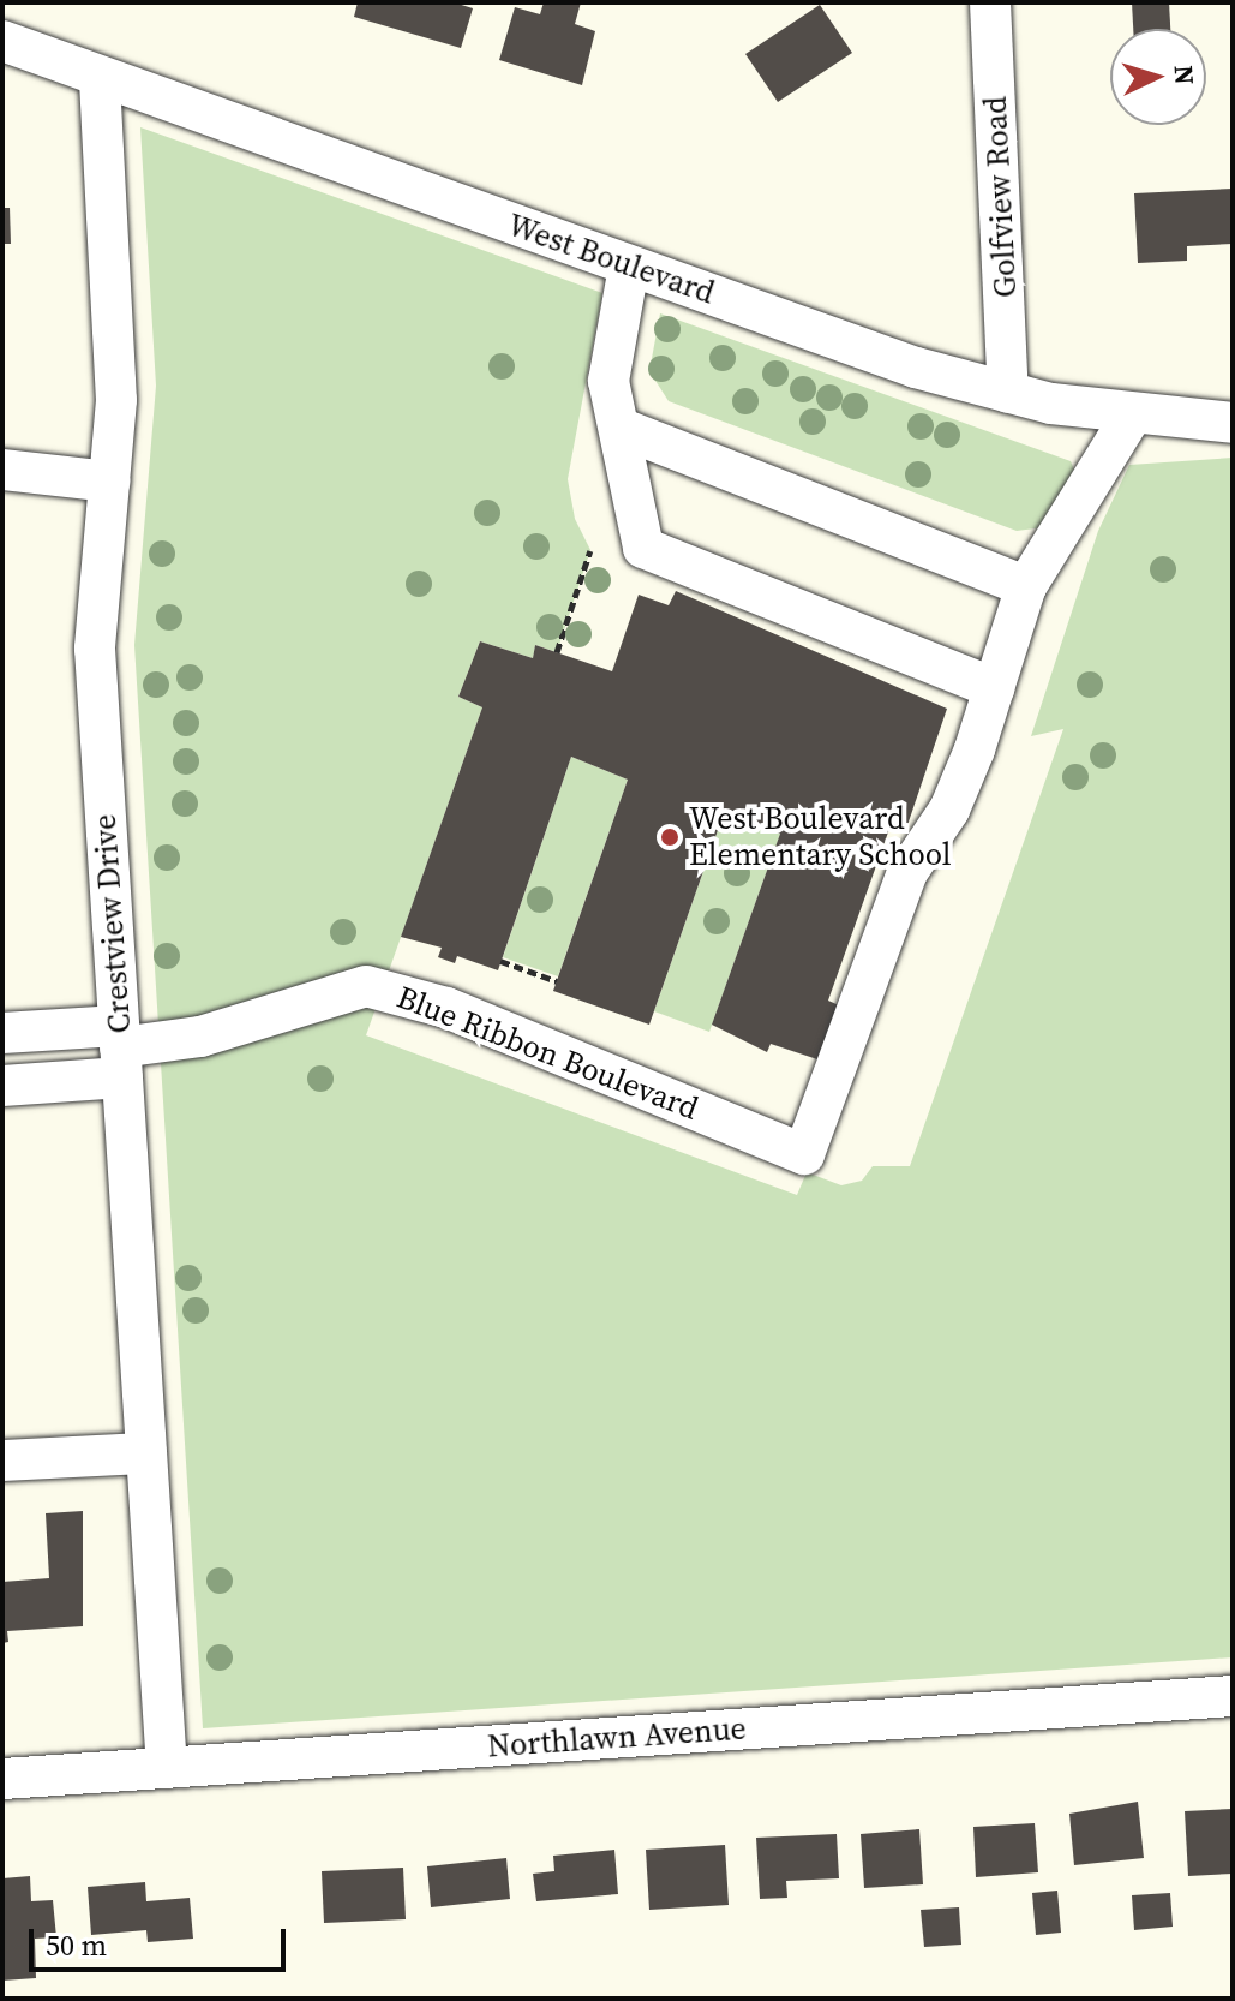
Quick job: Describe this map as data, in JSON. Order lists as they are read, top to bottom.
{
  "streets": {
    "street": [
      "Golfview Road",
      "West Boulevard",
      "Crestview Drive",
      "Blue Ribbon Boulevard",
      "Northlawn Avenue"
    ]
  },
  "crossings": [
    ["Golfview Road", "West Boulevard"],
    ["West Boulevard", "Crestview Drive"],
    ["Crestview Drive", "Blue Ribbon Boulevard"],
    ["Crestview Drive", "Northlawn Avenue"]
  ],
  "places": ["West Boulevard Elementary School"],
  "scale_bar": "50 m",
  "north": "right"
}
